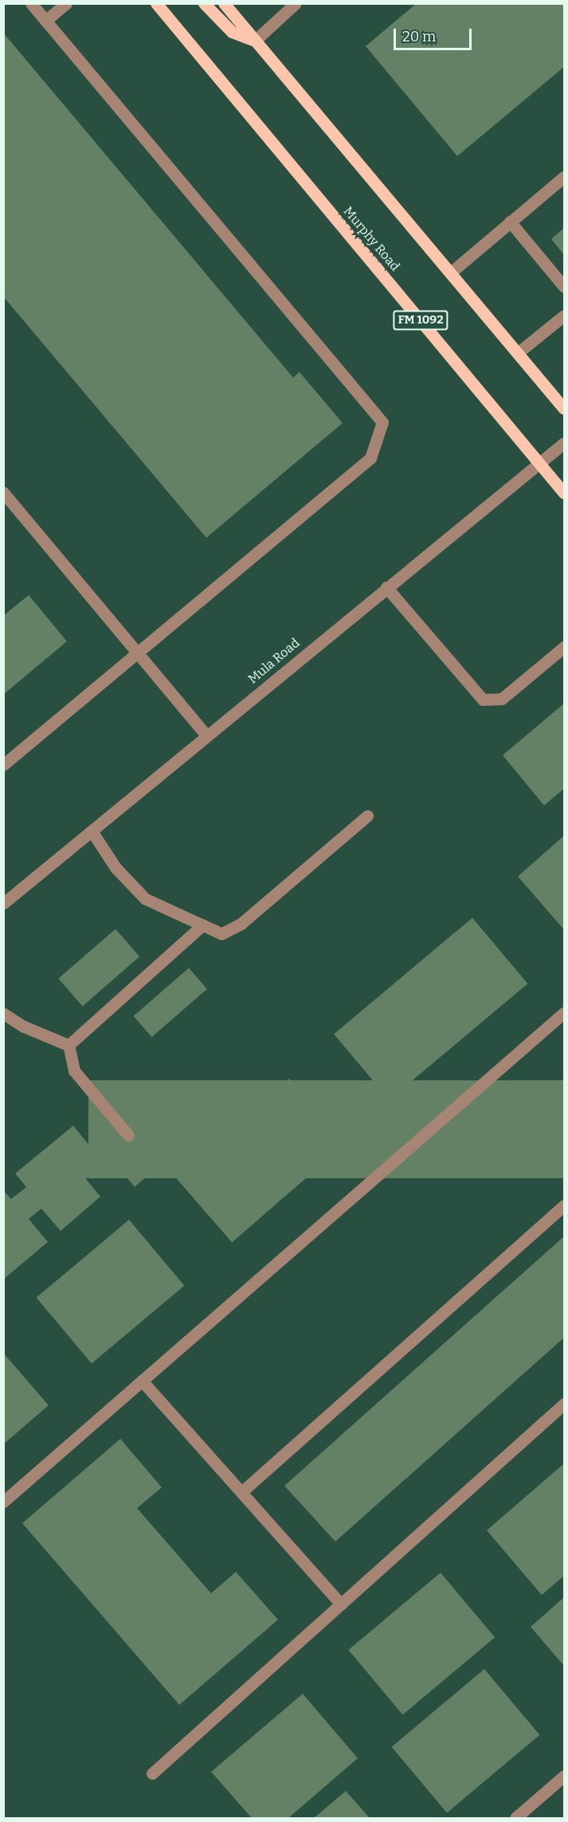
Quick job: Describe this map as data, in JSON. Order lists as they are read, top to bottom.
{
  "streets": {
    "main road": ["Murphy Road", "FM 1092"],
    "street": ["Mula Road"]
  },
  "crossings": [
    ["Murphy Road", "Mula Road"]
  ],
  "scale_bar": "20 m"
}
